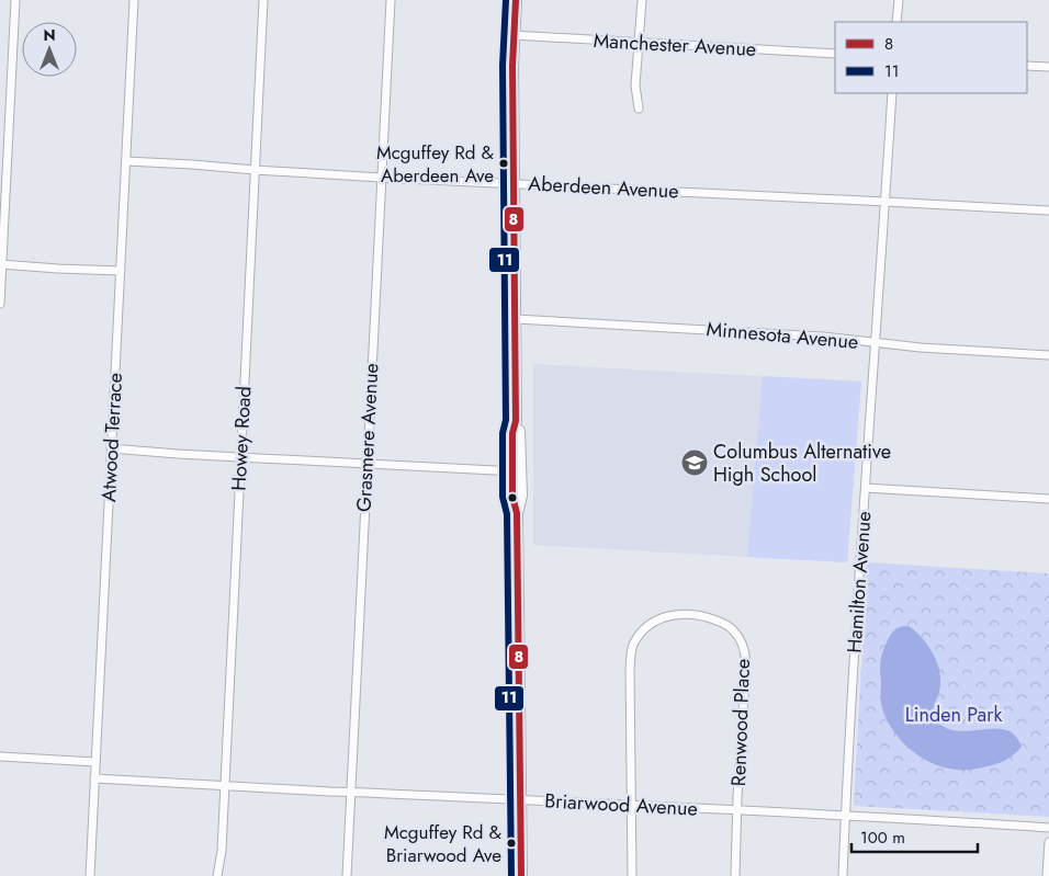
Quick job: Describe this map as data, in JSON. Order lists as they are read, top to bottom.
{
  "streets": {
    "street": [
      "Manchester Avenue",
      "Aberdeen Avenue",
      "Minnesota Avenue",
      "Atwood Terrace",
      "Grasmere Avenue",
      "Howey Road",
      "Hamilton Avenue",
      "Renwood Place",
      "Briarwood Avenue"
    ]
  },
  "crossings": [
    ["Aberdeen Avenue", "Atwood Terrace"],
    ["Aberdeen Avenue", "Grasmere Avenue"],
    ["Aberdeen Avenue", "Howey Road"],
    ["Aberdeen Avenue", "Hamilton Avenue"],
    ["Minnesota Avenue", "Hamilton Avenue"],
    ["Atwood Terrace", "Briarwood Avenue"],
    ["Grasmere Avenue", "Briarwood Avenue"],
    ["Howey Road", "Briarwood Avenue"],
    ["Hamilton Avenue", "Briarwood Avenue"],
    ["Renwood Place", "Briarwood Avenue"]
  ],
  "parks": ["Linden Park"],
  "places": {
    "other": ["Mcguffey Rd & Aberdeen Ave", "Mcguffey Rd & Briarwood Ave"],
    "school or university": ["Columbus Alternative High School"]
  },
  "lines": ["transit line 8", "transit line 11"],
  "legend": ["8", "11"],
  "scale_bar": "100 m",
  "north": "top"
}
